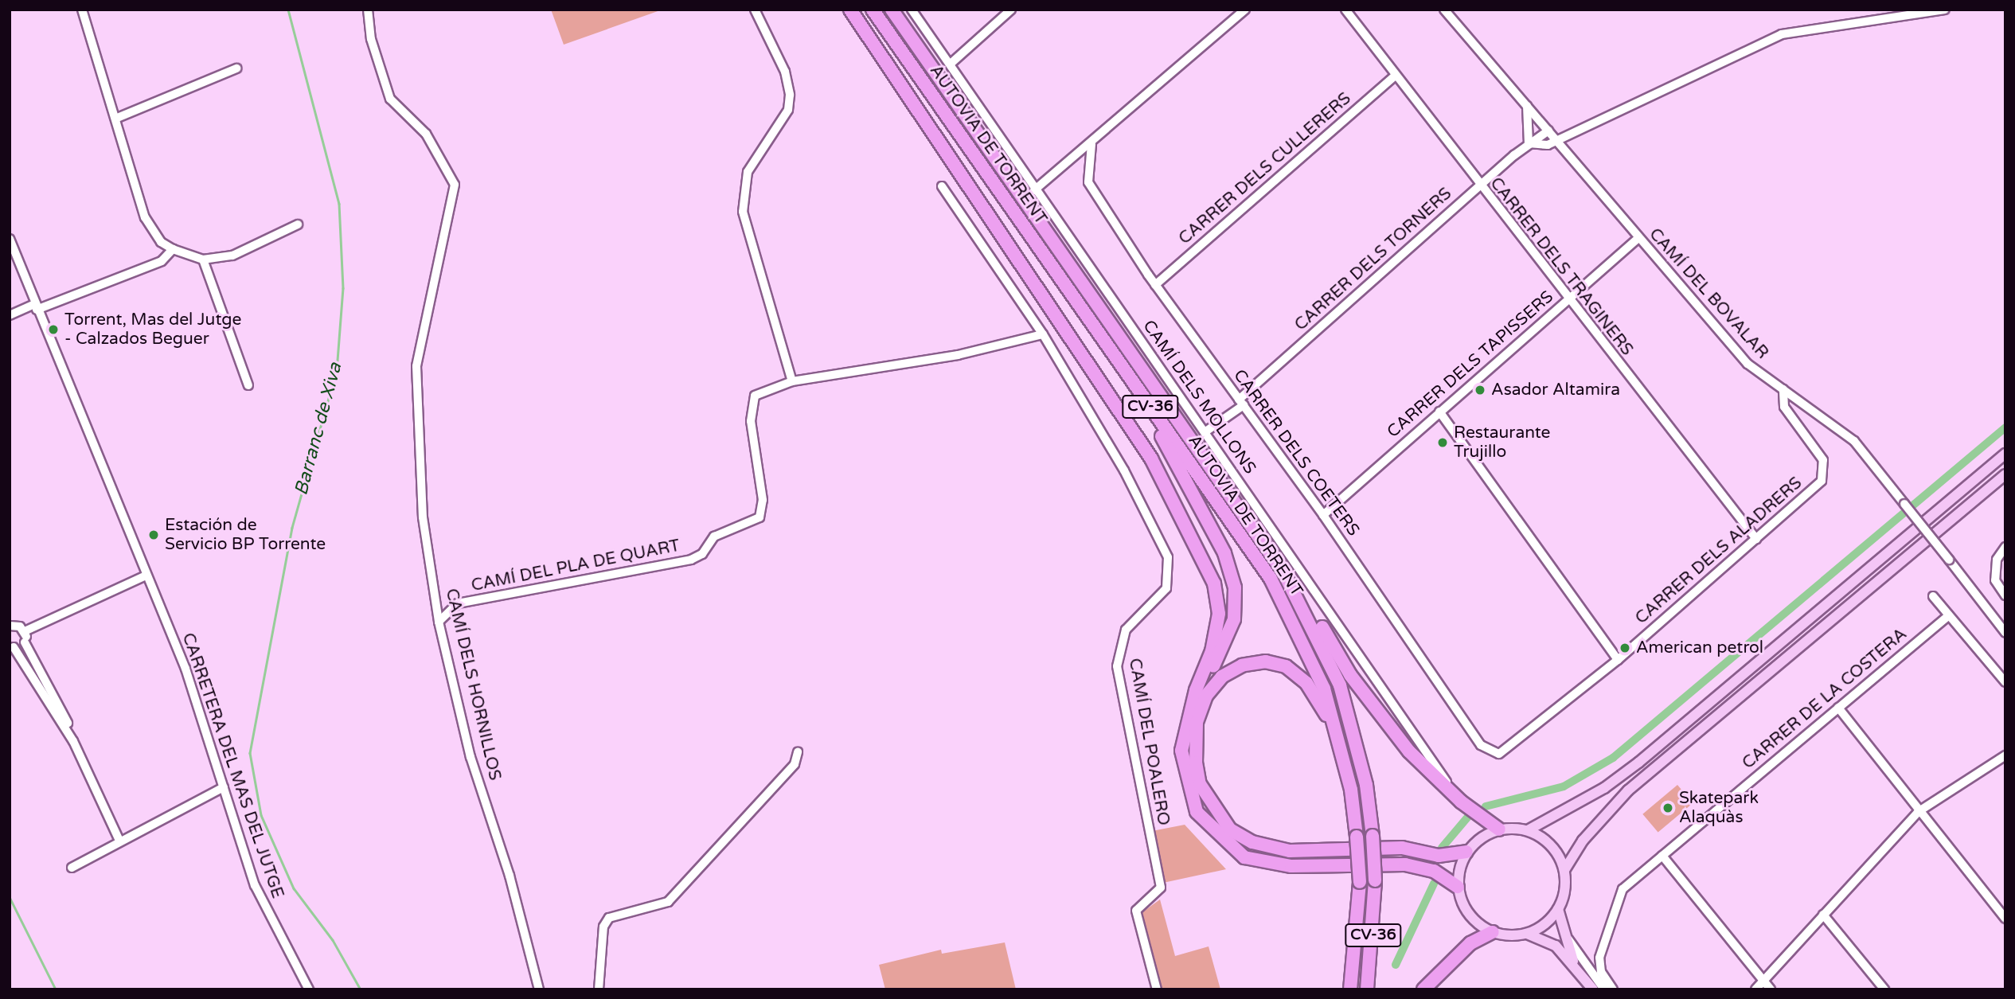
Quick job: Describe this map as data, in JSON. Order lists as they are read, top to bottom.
{
  "streets": {
    "highway": ["AUTOVIA DE TORRENT", "CV-36"],
    "street": [
      "CARRER DELS CULLERERS",
      "CARRER DELS TORNERS",
      "CARRER DELS TRAGINERS",
      "CAMÍ DEL BOVALAR",
      "CARRER DELS TAPISSERS",
      "CAMÍ DELS MOLLONS",
      "CARRER DELS COETERS",
      "CARRER DELS ALADRERS",
      "CAMÍ DEL PLA DE QUART",
      "CAMÍ DELS HORNILLOS",
      "CARRER DE LA COSTERA",
      "CAMÍ DEL POALERO",
      "CARRETERA DEL MAS DEL JUTGE"
    ]
  },
  "crossings": [
    ["CARRER DELS CULLERERS", "CARRER DELS TRAGINERS"],
    ["CARRER DELS CULLERERS", "CARRER DELS COETERS"],
    ["CARRER DELS TORNERS", "CARRER DELS TRAGINERS"],
    ["CARRER DELS TORNERS", "CAMÍ DEL BOVALAR"],
    ["CARRER DELS TORNERS", "CAMÍ DELS MOLLONS"],
    ["CARRER DELS TORNERS", "CARRER DELS COETERS"],
    ["CARRER DELS TRAGINERS", "CARRER DELS TAPISSERS"],
    ["CARRER DELS TRAGINERS", "CARRER DELS ALADRERS"],
    ["CAMÍ DEL BOVALAR", "CARRER DELS TAPISSERS"],
    ["CAMÍ DEL BOVALAR", "CARRER DELS ALADRERS"],
    ["CARRER DELS TAPISSERS", "CARRER DELS COETERS"],
    ["CARRER DELS COETERS", "CARRER DELS ALADRERS"],
    ["CAMÍ DEL PLA DE QUART", "CAMÍ DELS HORNILLOS"],
    ["CAMÍ DEL PLA DE QUART", "CAMÍ DEL POALERO"]
  ],
  "water": ["Barranc de Xiva"],
  "places": [
    "Torrent, Mas del Jutge - Calzados Beguer",
    "Asador Altamira",
    "Restaurante Trujillo",
    "Estación de Servicio BP Torrente",
    "American petrol",
    "Skatepark Alaquàs"
  ]
}
